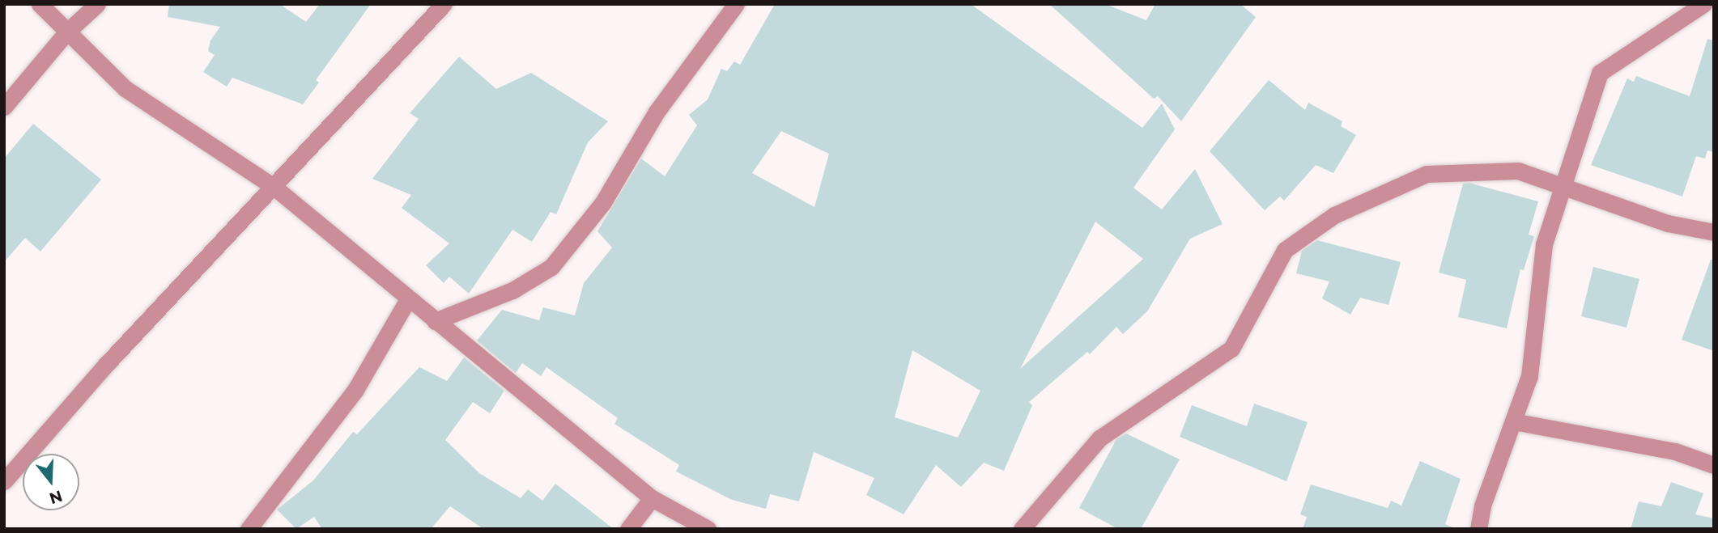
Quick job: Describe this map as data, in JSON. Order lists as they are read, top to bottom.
{
  "north": "bottom"
}
